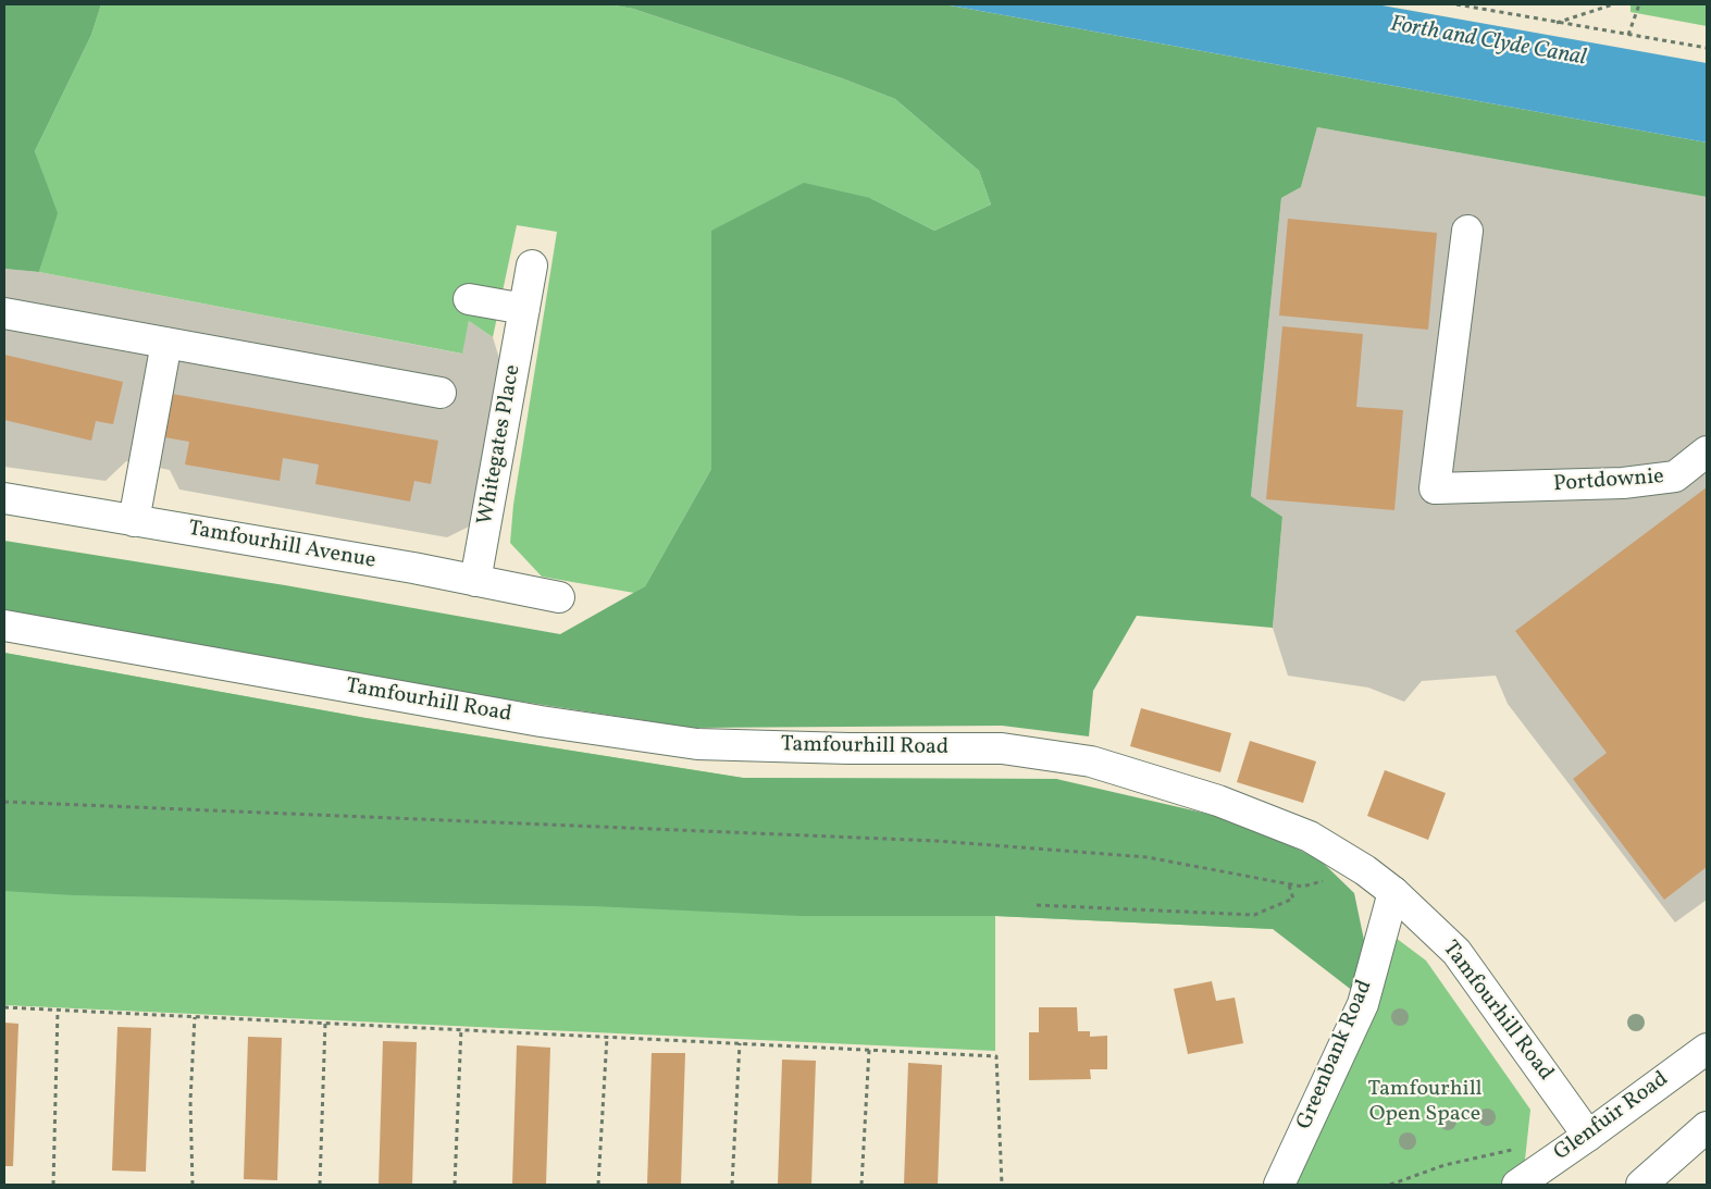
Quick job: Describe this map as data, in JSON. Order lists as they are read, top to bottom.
{
  "streets": {
    "main road": [
      "Whitegates Place",
      "Portdownie",
      "Tamfourhill Avenue",
      "Tamfourhill Road",
      "Greenbank Road",
      "Glenfuir Road"
    ]
  },
  "crossings": [
    ["Whitegates Place", "Tamfourhill Avenue"],
    ["Tamfourhill Road", "Greenbank Road"],
    ["Tamfourhill Road", "Glenfuir Road"]
  ],
  "water": ["Forth and Clyde Canal"],
  "parks": ["Tamfourhill Open Space"]
}
